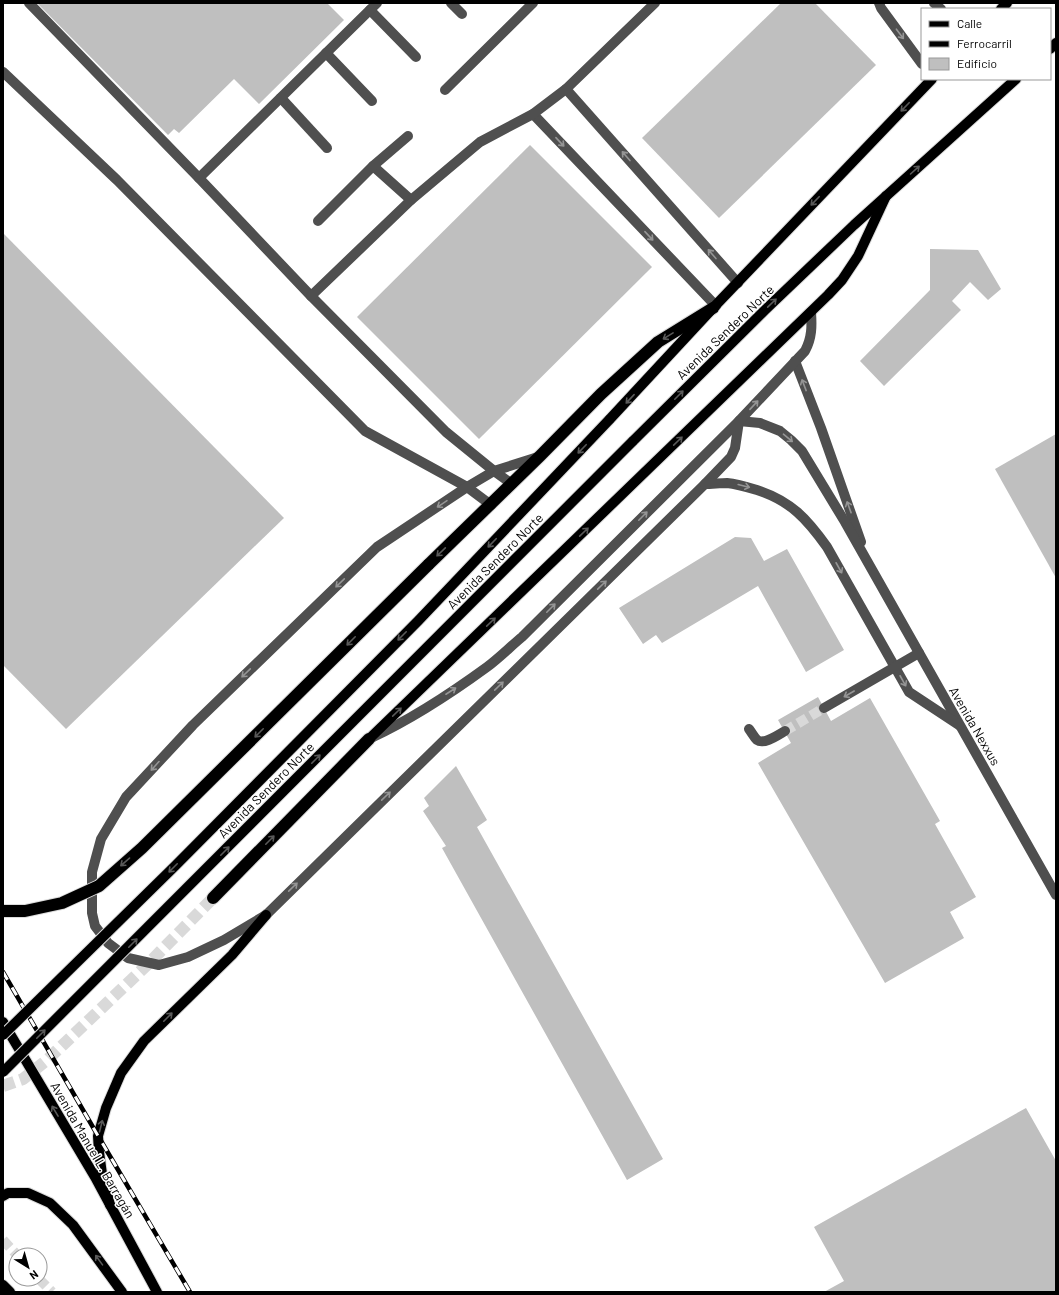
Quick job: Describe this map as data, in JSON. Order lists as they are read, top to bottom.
{
  "streets": {
    "main road": ["Avenida Sendero Norte", "Avenida Manuel L. Barragán"],
    "street": ["Avenida Nexxus"]
  },
  "one_way": ["Avenida Manuel L. Barragán"],
  "legend": ["Calle", "Ferrocarril", "Edificio"],
  "north": "bottom right"
}
